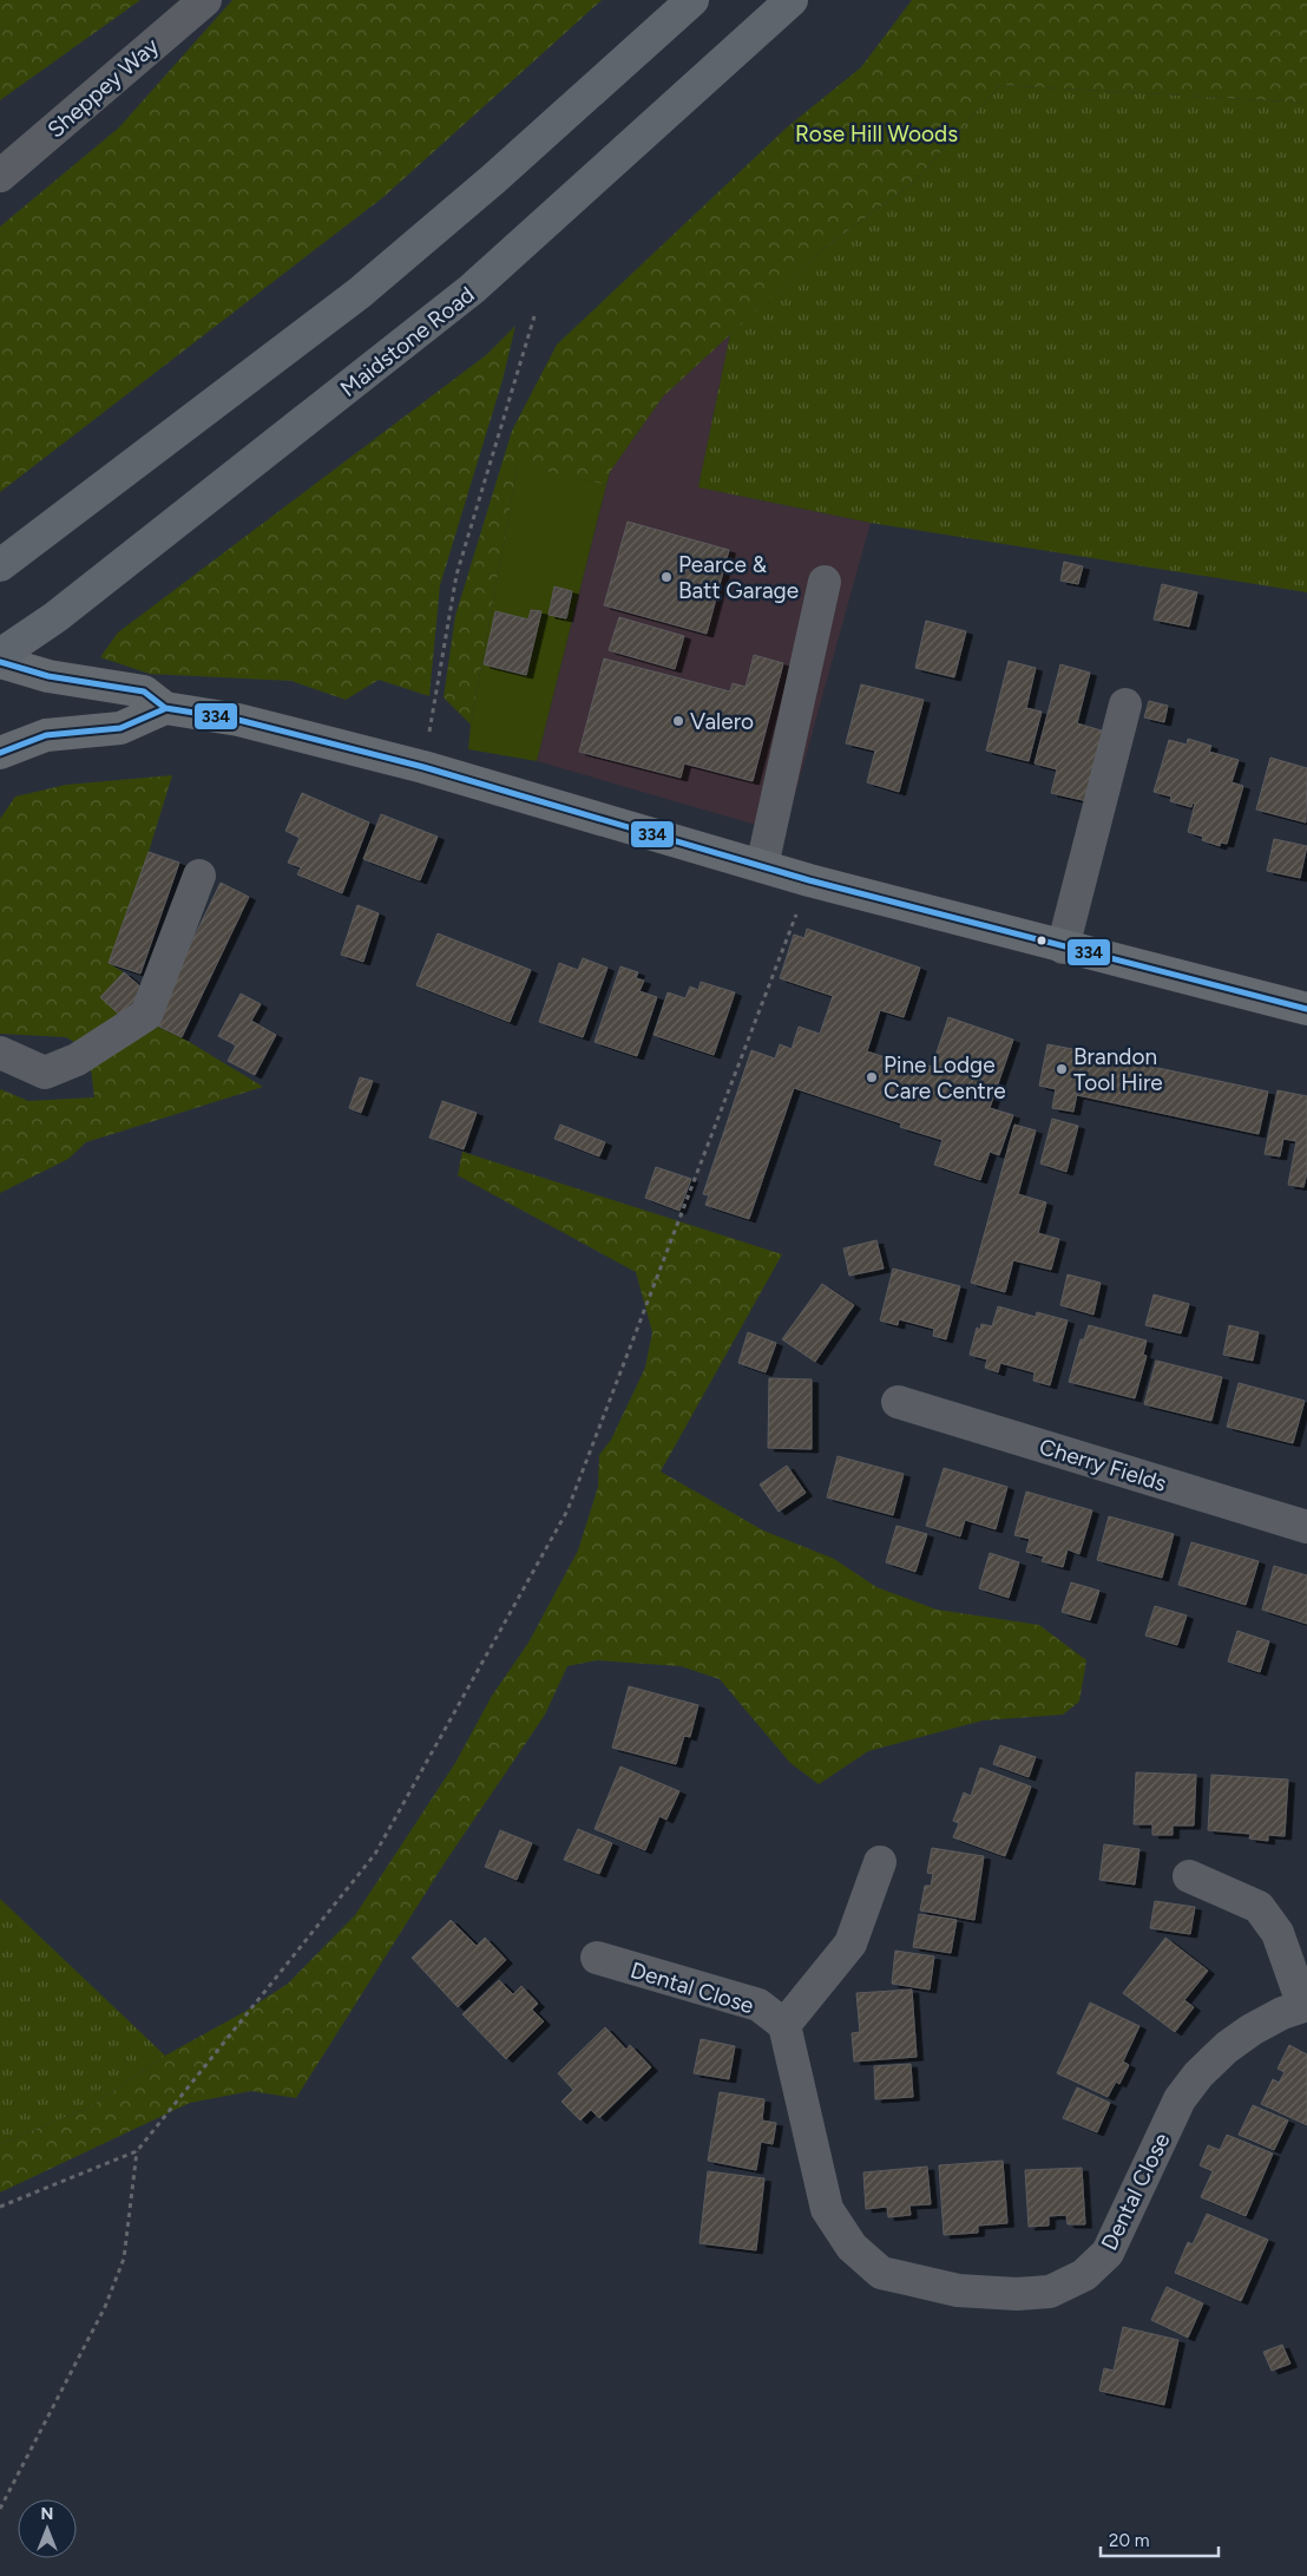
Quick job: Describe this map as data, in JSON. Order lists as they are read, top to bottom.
{
  "streets": {
    "highway": ["Maidstone Road"],
    "street": ["Sheppey Way", "Cherry Fields", "Dental Close"]
  },
  "parks": ["Rose Hill Woods"],
  "places": [
    "Pearce & Batt Garage",
    "Valero",
    "Brandon Tool Hire",
    "Pine Lodge Care Centre"
  ],
  "lines": ["transit line 334"],
  "scale_bar": "20 m",
  "north": "top"
}
